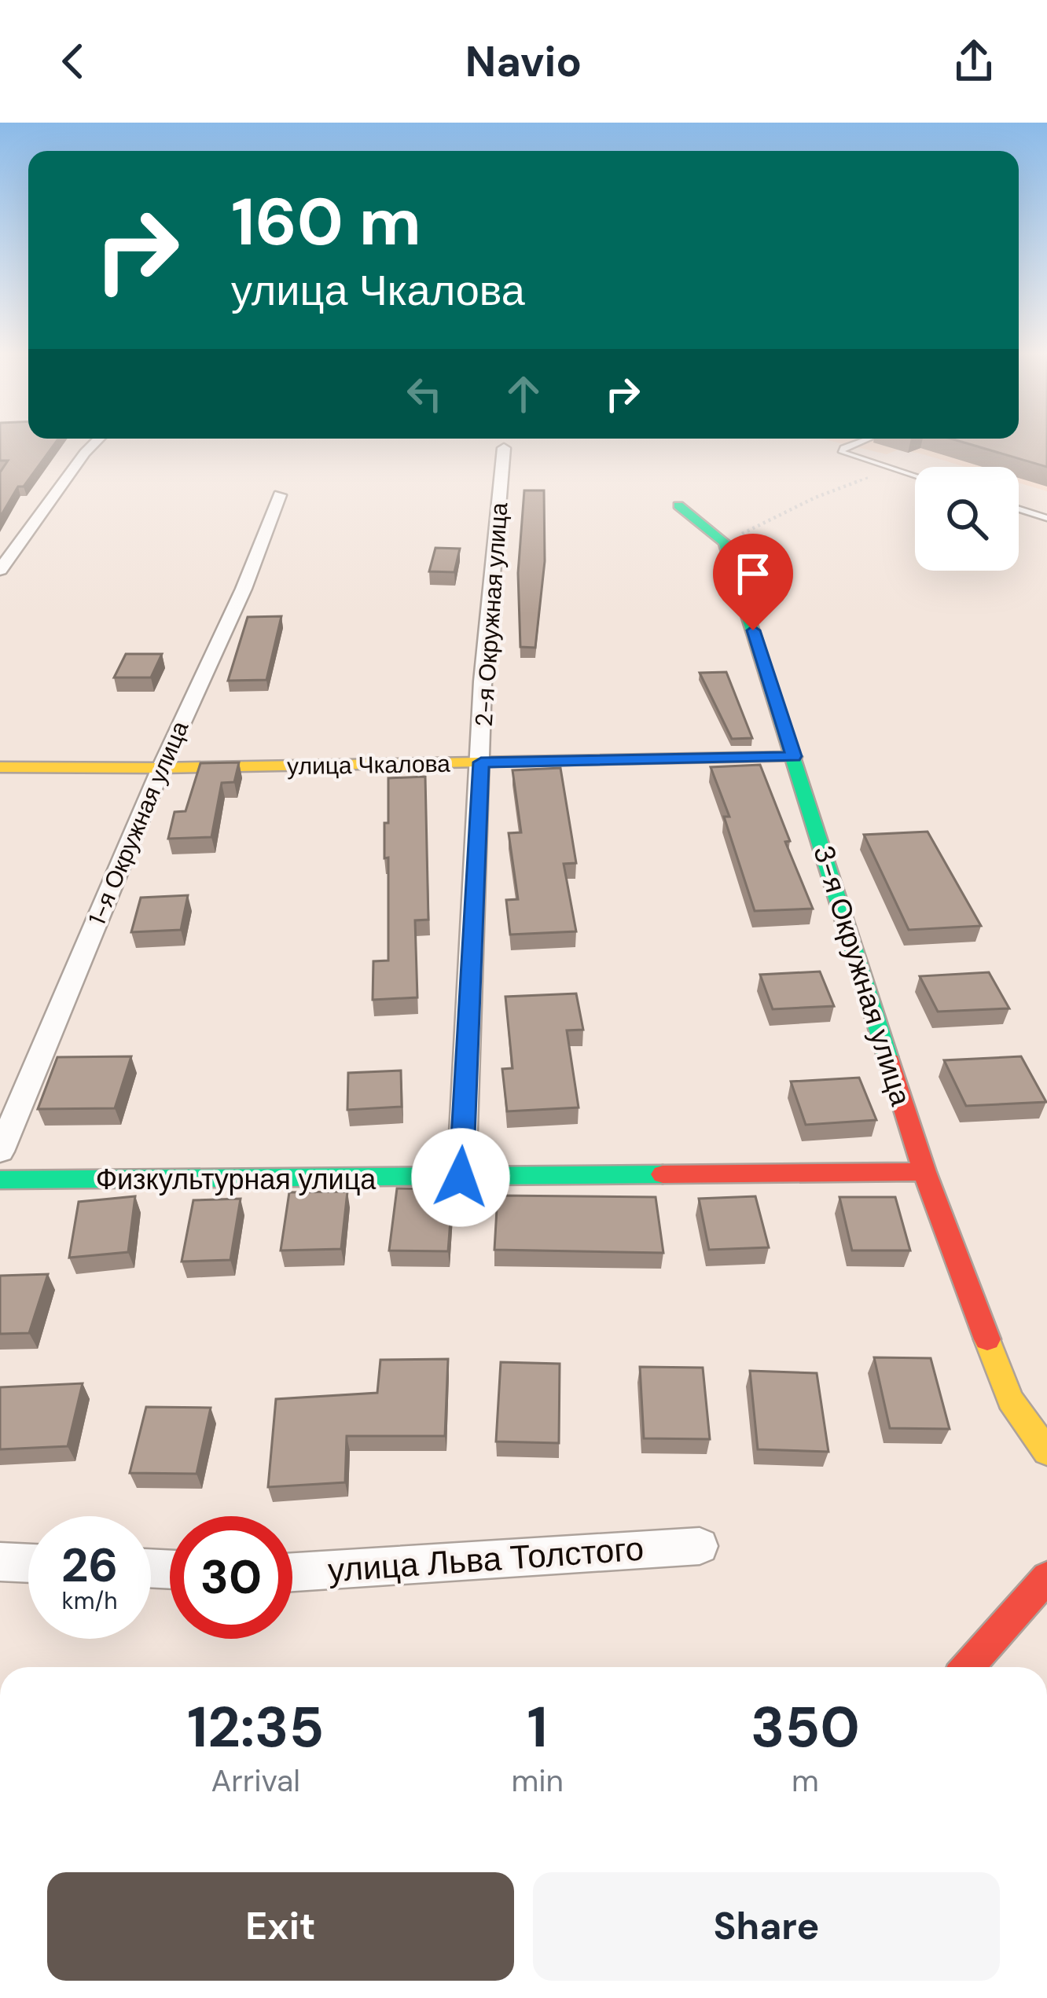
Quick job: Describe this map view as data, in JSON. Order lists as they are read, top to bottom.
{
  "streets": {
    "main road": ["улица Чкалова", "3-я Окружная улица", "Физкультурная улица"],
    "street": ["2-я Окружная улица", "1-я Окружная улица", "улица Льва Толстого"]
  },
  "crossings": [
    ["2-я Окружная улица", "улица Чкалова"],
    ["2-я Окружная улица", "Физкультурная улица"],
    ["улица Чкалова", "1-я Окружная улица"],
    ["улица Чкалова", "3-я Окружная улица"],
    ["3-я Окружная улица", "Физкультурная улица"]
  ],
  "page": {
    "header": "Navio",
    "turn": ["160 m", "улица Чкалова"],
    "speed": "26 km/h",
    "limit": "30",
    "eta": [
      "12:35",
      "Arrival",
      "1",
      "min",
      "350",
      "m"
    ],
    "buttons": ["Exit", "Share"]
  }
}
